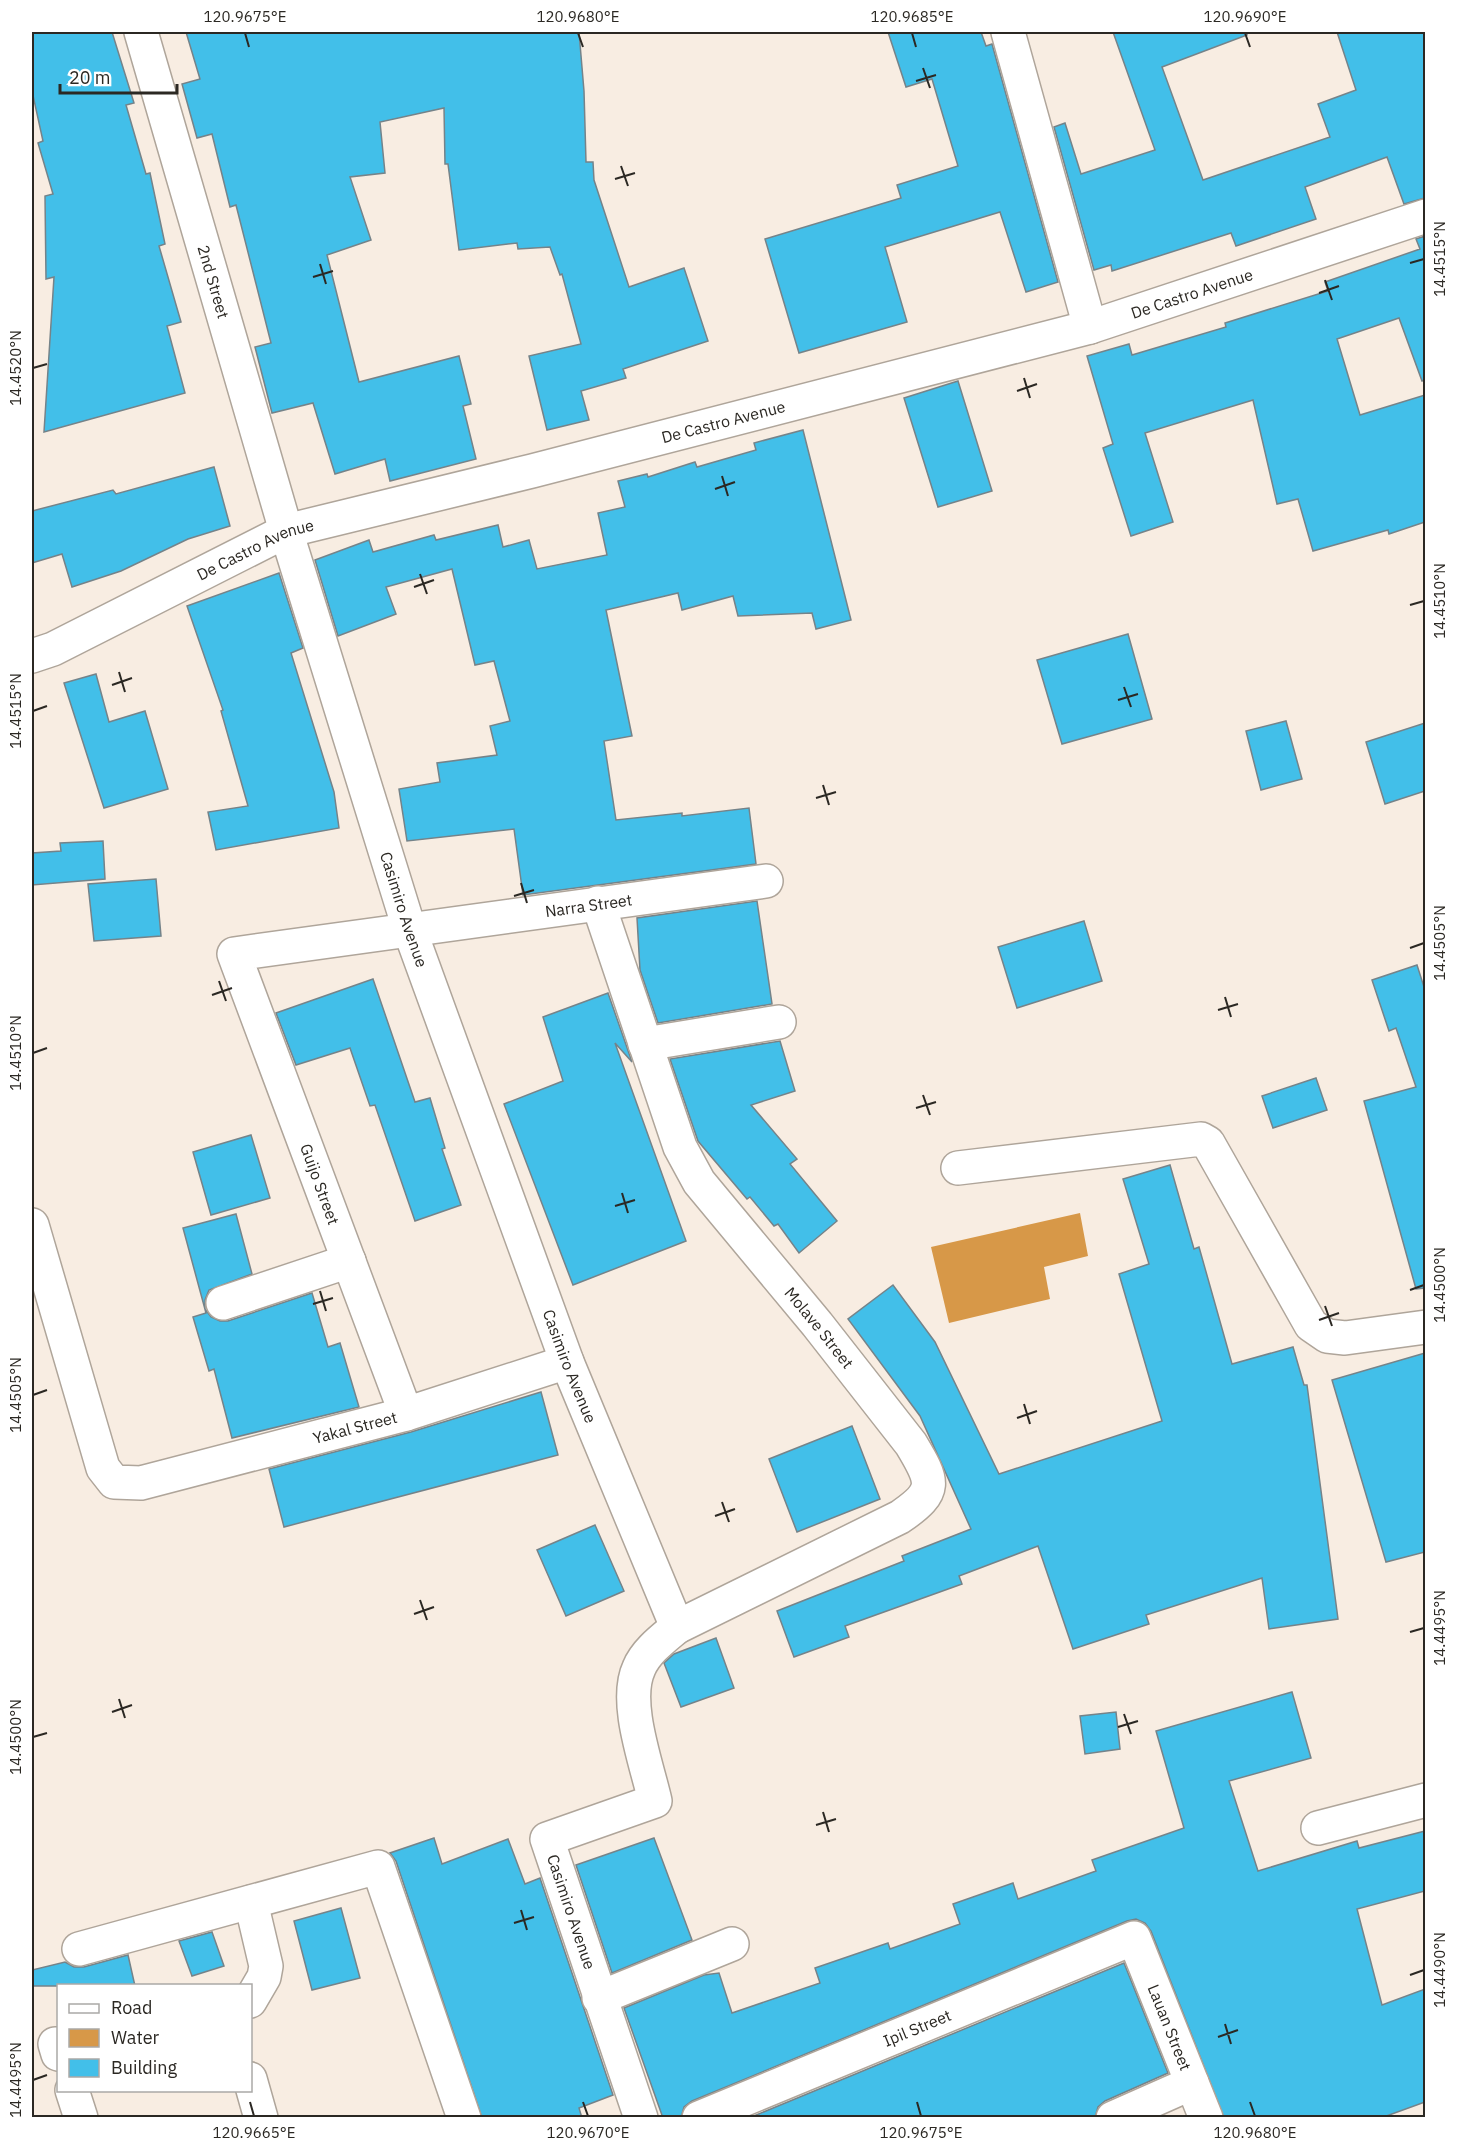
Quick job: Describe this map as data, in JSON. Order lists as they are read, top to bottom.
{
  "streets": {
    "street": [
      "2nd Street",
      "De Castro Avenue",
      "Narra Street",
      "Casimiro Avenue",
      "Guijo Street",
      "Molave Street",
      "Yakal Street",
      "Ipil Street",
      "Lauan Street"
    ]
  },
  "crossings": [
    ["2nd Street", "De Castro Avenue"],
    ["2nd Street", "Casimiro Avenue"],
    ["De Castro Avenue", "Casimiro Avenue"],
    ["Narra Street", "Casimiro Avenue"],
    ["Narra Street", "Guijo Street"],
    ["Narra Street", "Molave Street"],
    ["Casimiro Avenue", "Molave Street"],
    ["Casimiro Avenue", "Yakal Street"],
    ["Guijo Street", "Yakal Street"],
    ["Ipil Street", "Lauan Street"]
  ],
  "legend": ["Road", "Water", "Building"],
  "scale_bar": "20 m",
  "coordinates": [
    "120.9675°E",
    "120.9680°E",
    "120.9685°E",
    "120.9690°E",
    "14.4515°N",
    "14.4520°N",
    "14.4510°N",
    "14.4505°N",
    "14.4500°N",
    "14.4495°N",
    "14.4490°N",
    "120.9665°E",
    "120.9670°E"
  ]
}
